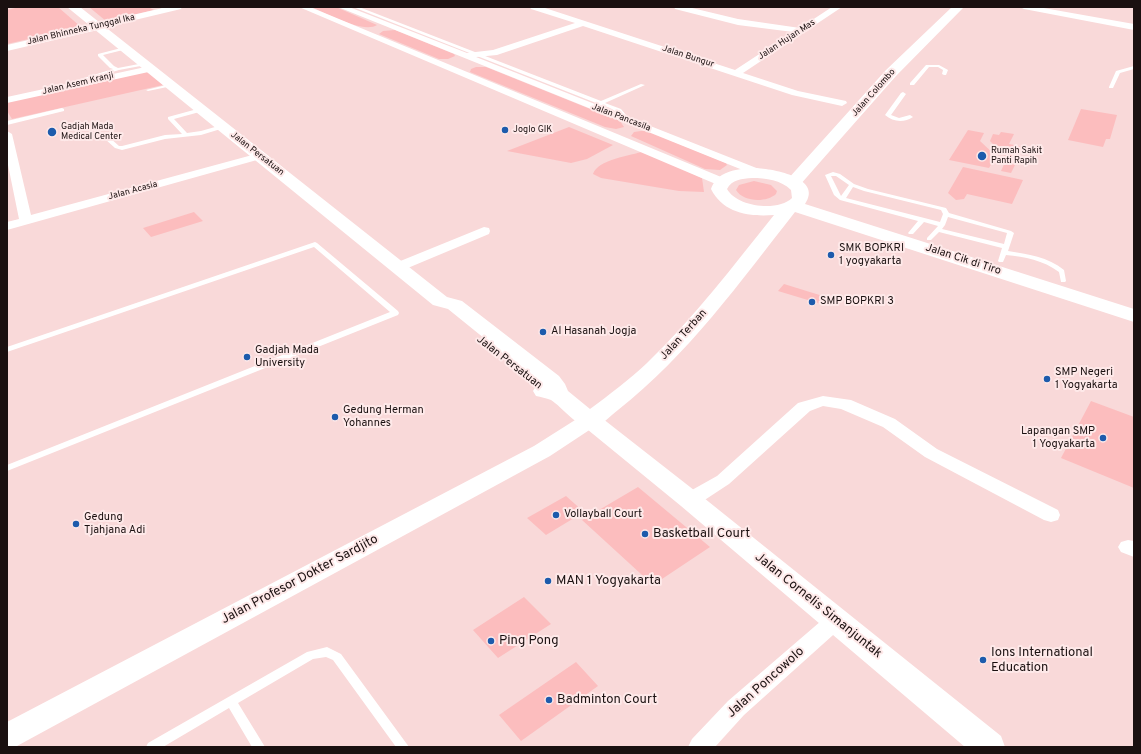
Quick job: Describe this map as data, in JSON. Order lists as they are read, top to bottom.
{
  "streets": {
    "main road": [
      "Jalan Colombo",
      "Jalan Persatuan",
      "Jalan Cik di Tiro",
      "Jalan Terban",
      "Jalan Cornelis Simanjuntak"
    ],
    "street": [
      "Jalan Bhinneka Tunggal Ika",
      "Jalan Hujan Mas",
      "Jalan Bungur",
      "Jalan Asem Kranji",
      "Jalan Pancasila",
      "Jalan Acasia",
      "Jalan Profesor Dokter Sardjito",
      "Jalan Poncowolo"
    ]
  },
  "crossings": [
    ["Jalan Bhinneka Tunggal Ika", "Jalan Persatuan"],
    ["Jalan Hujan Mas", "Jalan Bungur"],
    ["Jalan Asem Kranji", "Jalan Persatuan"],
    ["Jalan Colombo", "Jalan Cik di Tiro"],
    ["Jalan Colombo", "Jalan Terban"],
    ["Jalan Persatuan", "Jalan Acasia"],
    ["Jalan Persatuan", "Jalan Terban"],
    ["Jalan Persatuan", "Jalan Profesor Dokter Sardjito"],
    ["Jalan Persatuan", "Jalan Cornelis Simanjuntak"],
    ["Jalan Cik di Tiro", "Jalan Terban"],
    ["Jalan Terban", "Jalan Profesor Dokter Sardjito"],
    ["Jalan Terban", "Jalan Cornelis Simanjuntak"],
    ["Jalan Profesor Dokter Sardjito", "Jalan Cornelis Simanjuntak"],
    ["Jalan Cornelis Simanjuntak", "Jalan Poncowolo"]
  ],
  "places": [
    "Joglo GIK",
    "Gadjah Mada Medical Center",
    "Rumah Sakit Panti Rapih",
    "SMK BOPKRI 1 yogyakarta",
    "SMP BOPKRI 3",
    "Al Hasanah Jogja",
    "Gadjah Mada University",
    "SMP Negeri 1 Yogyakarta",
    "Gedung Herman Yohannes",
    "Lapangan SMP 1 Yogyakarta",
    "Vollayball Court",
    "Gedung Tjahjana Adi",
    "Basketball Court",
    "MAN 1 Yogyakarta",
    "Ping Pong",
    "Ions International Education",
    "Badminton Court"
  ]
}
